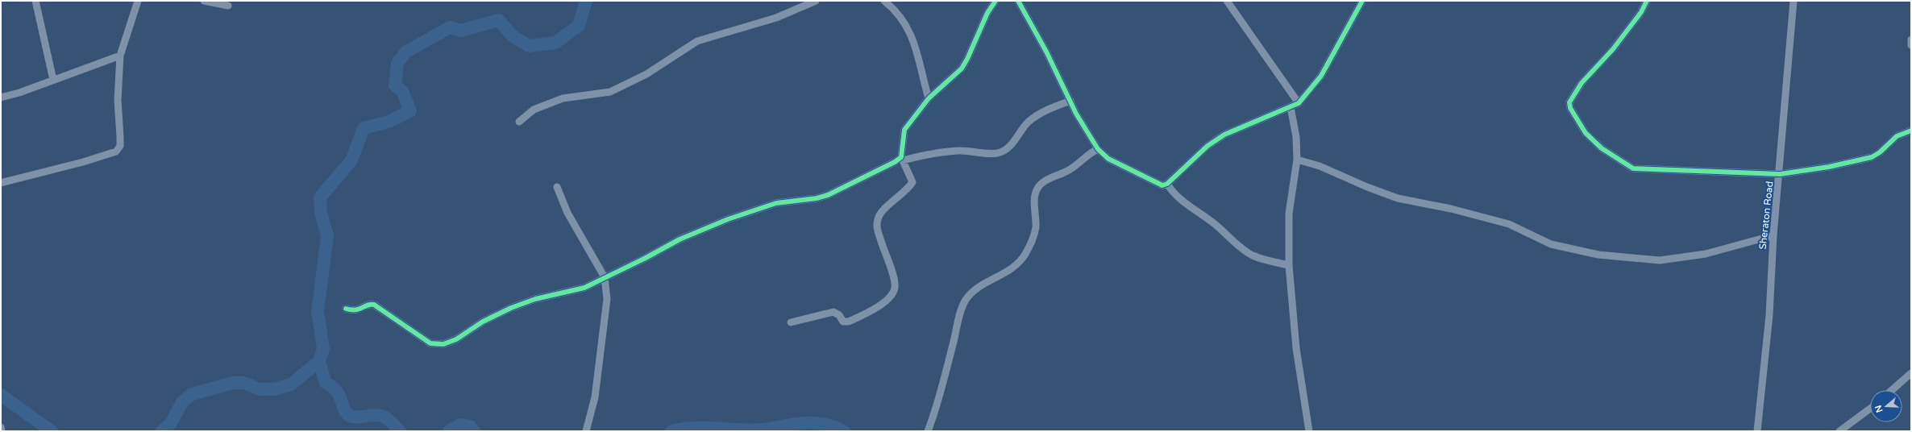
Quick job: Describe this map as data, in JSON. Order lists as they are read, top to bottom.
{
  "streets": {
    "street": ["Sheraton Road"]
  },
  "north": "left"
}
